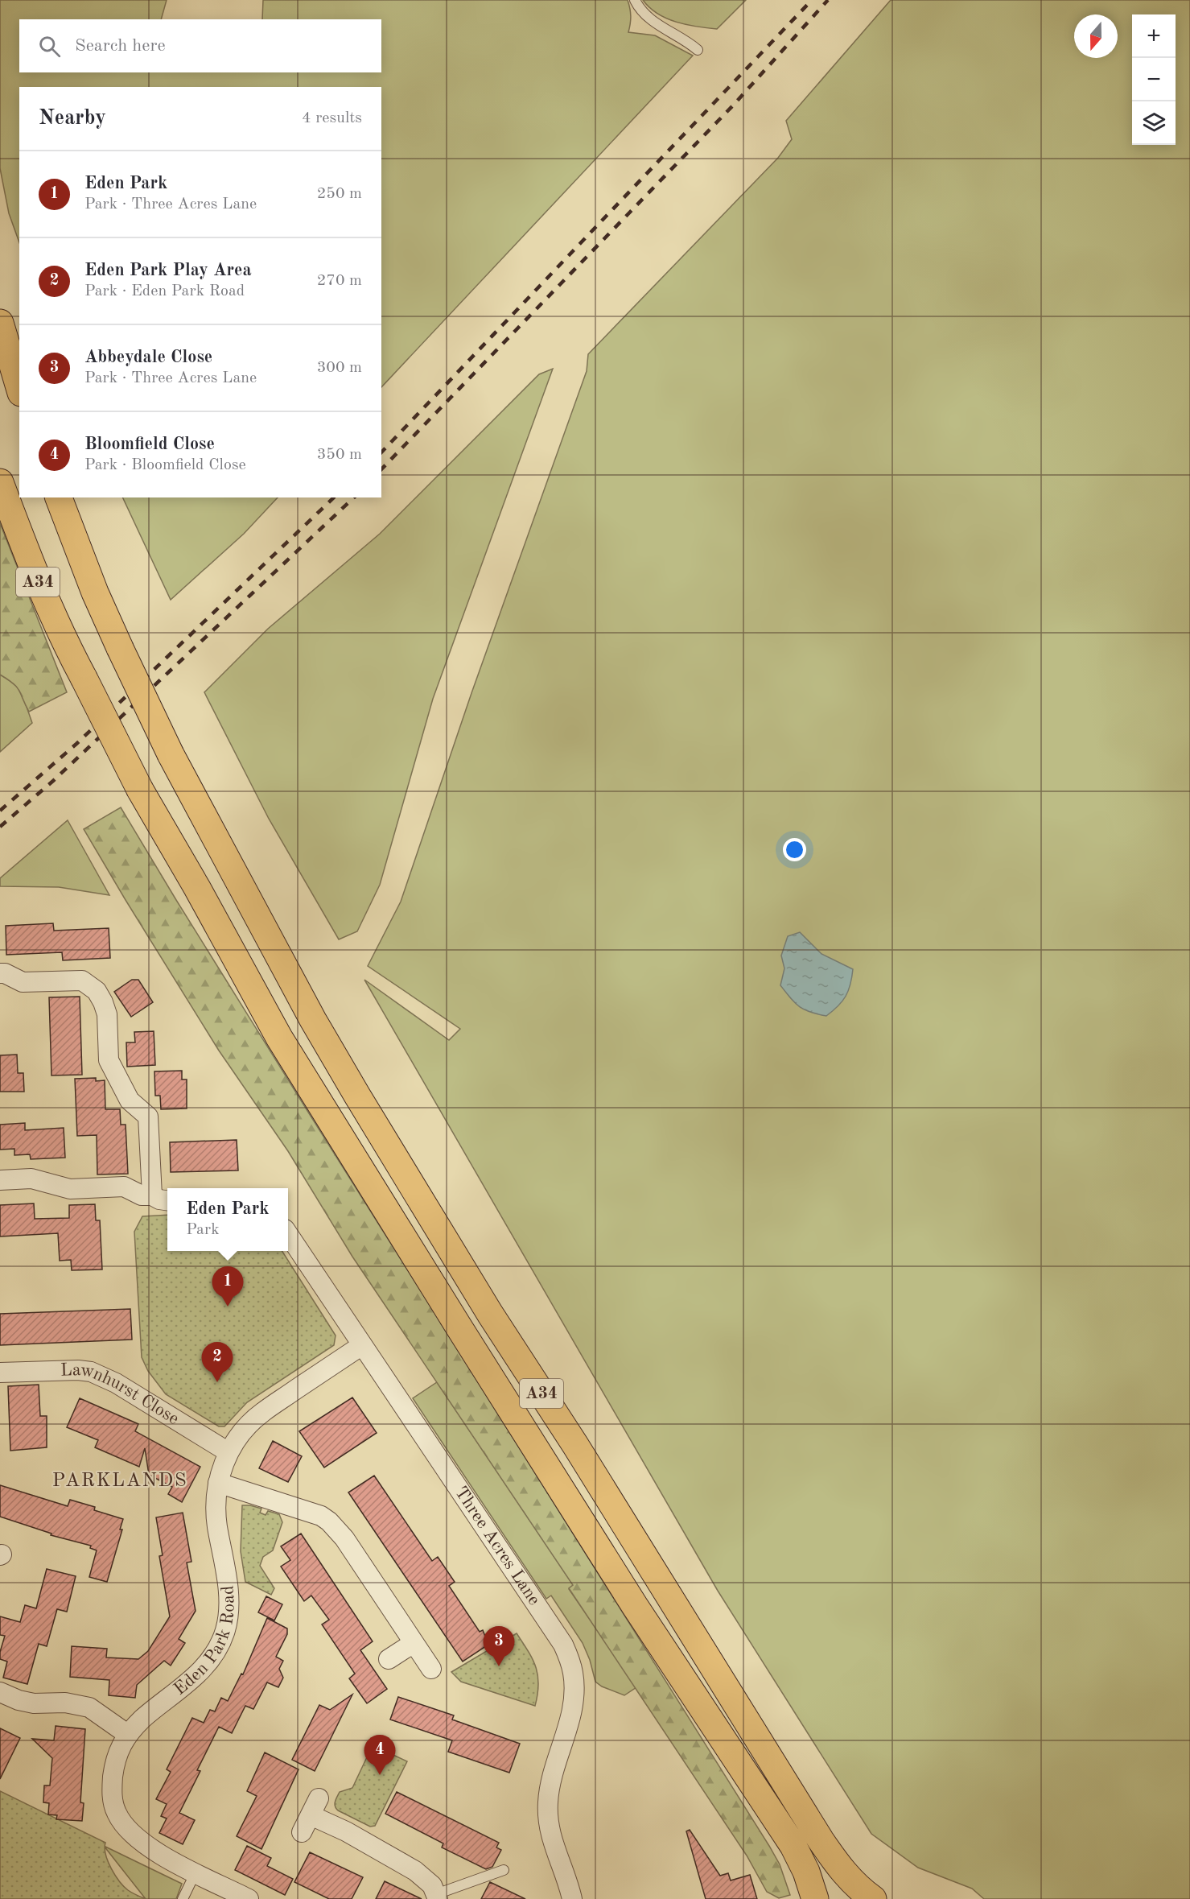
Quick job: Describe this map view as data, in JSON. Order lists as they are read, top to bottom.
{
  "streets": {
    "highway": ["A34"],
    "street": ["Lawnhurst Close", "Three Acres Lane", "Eden Park Road"]
  },
  "crossings": [
    ["Lawnhurst Close", "Eden Park Road"],
    ["Three Acres Lane", "Eden Park Road"]
  ],
  "districts": ["PARKLANDS"],
  "north": "bottom",
  "page": {
    "map_buttons": ["+", "−"],
    "search": "Search here",
    "heading": ["Nearby", "4 results"],
    "list": [
      {
        "mark": "1",
        "name": "Eden Park",
        "note": "Park · Three Acres Lane",
        "value": "250 m"
      },
      {
        "mark": "2",
        "name": "Eden Park Play Area",
        "note": "Park · Eden Park Road",
        "value": "270 m"
      },
      {
        "mark": "3",
        "name": "Abbeydale Close",
        "note": "Park · Three Acres Lane",
        "value": "300 m"
      },
      {
        "mark": "4",
        "name": "Bloomfield Close",
        "note": "Park · Bloomfield Close",
        "value": "350 m"
      }
    ],
    "popup": ["Eden Park", "Park"],
    "pins": [
      "1",
      "2",
      "3",
      "4"
    ]
  }
}
